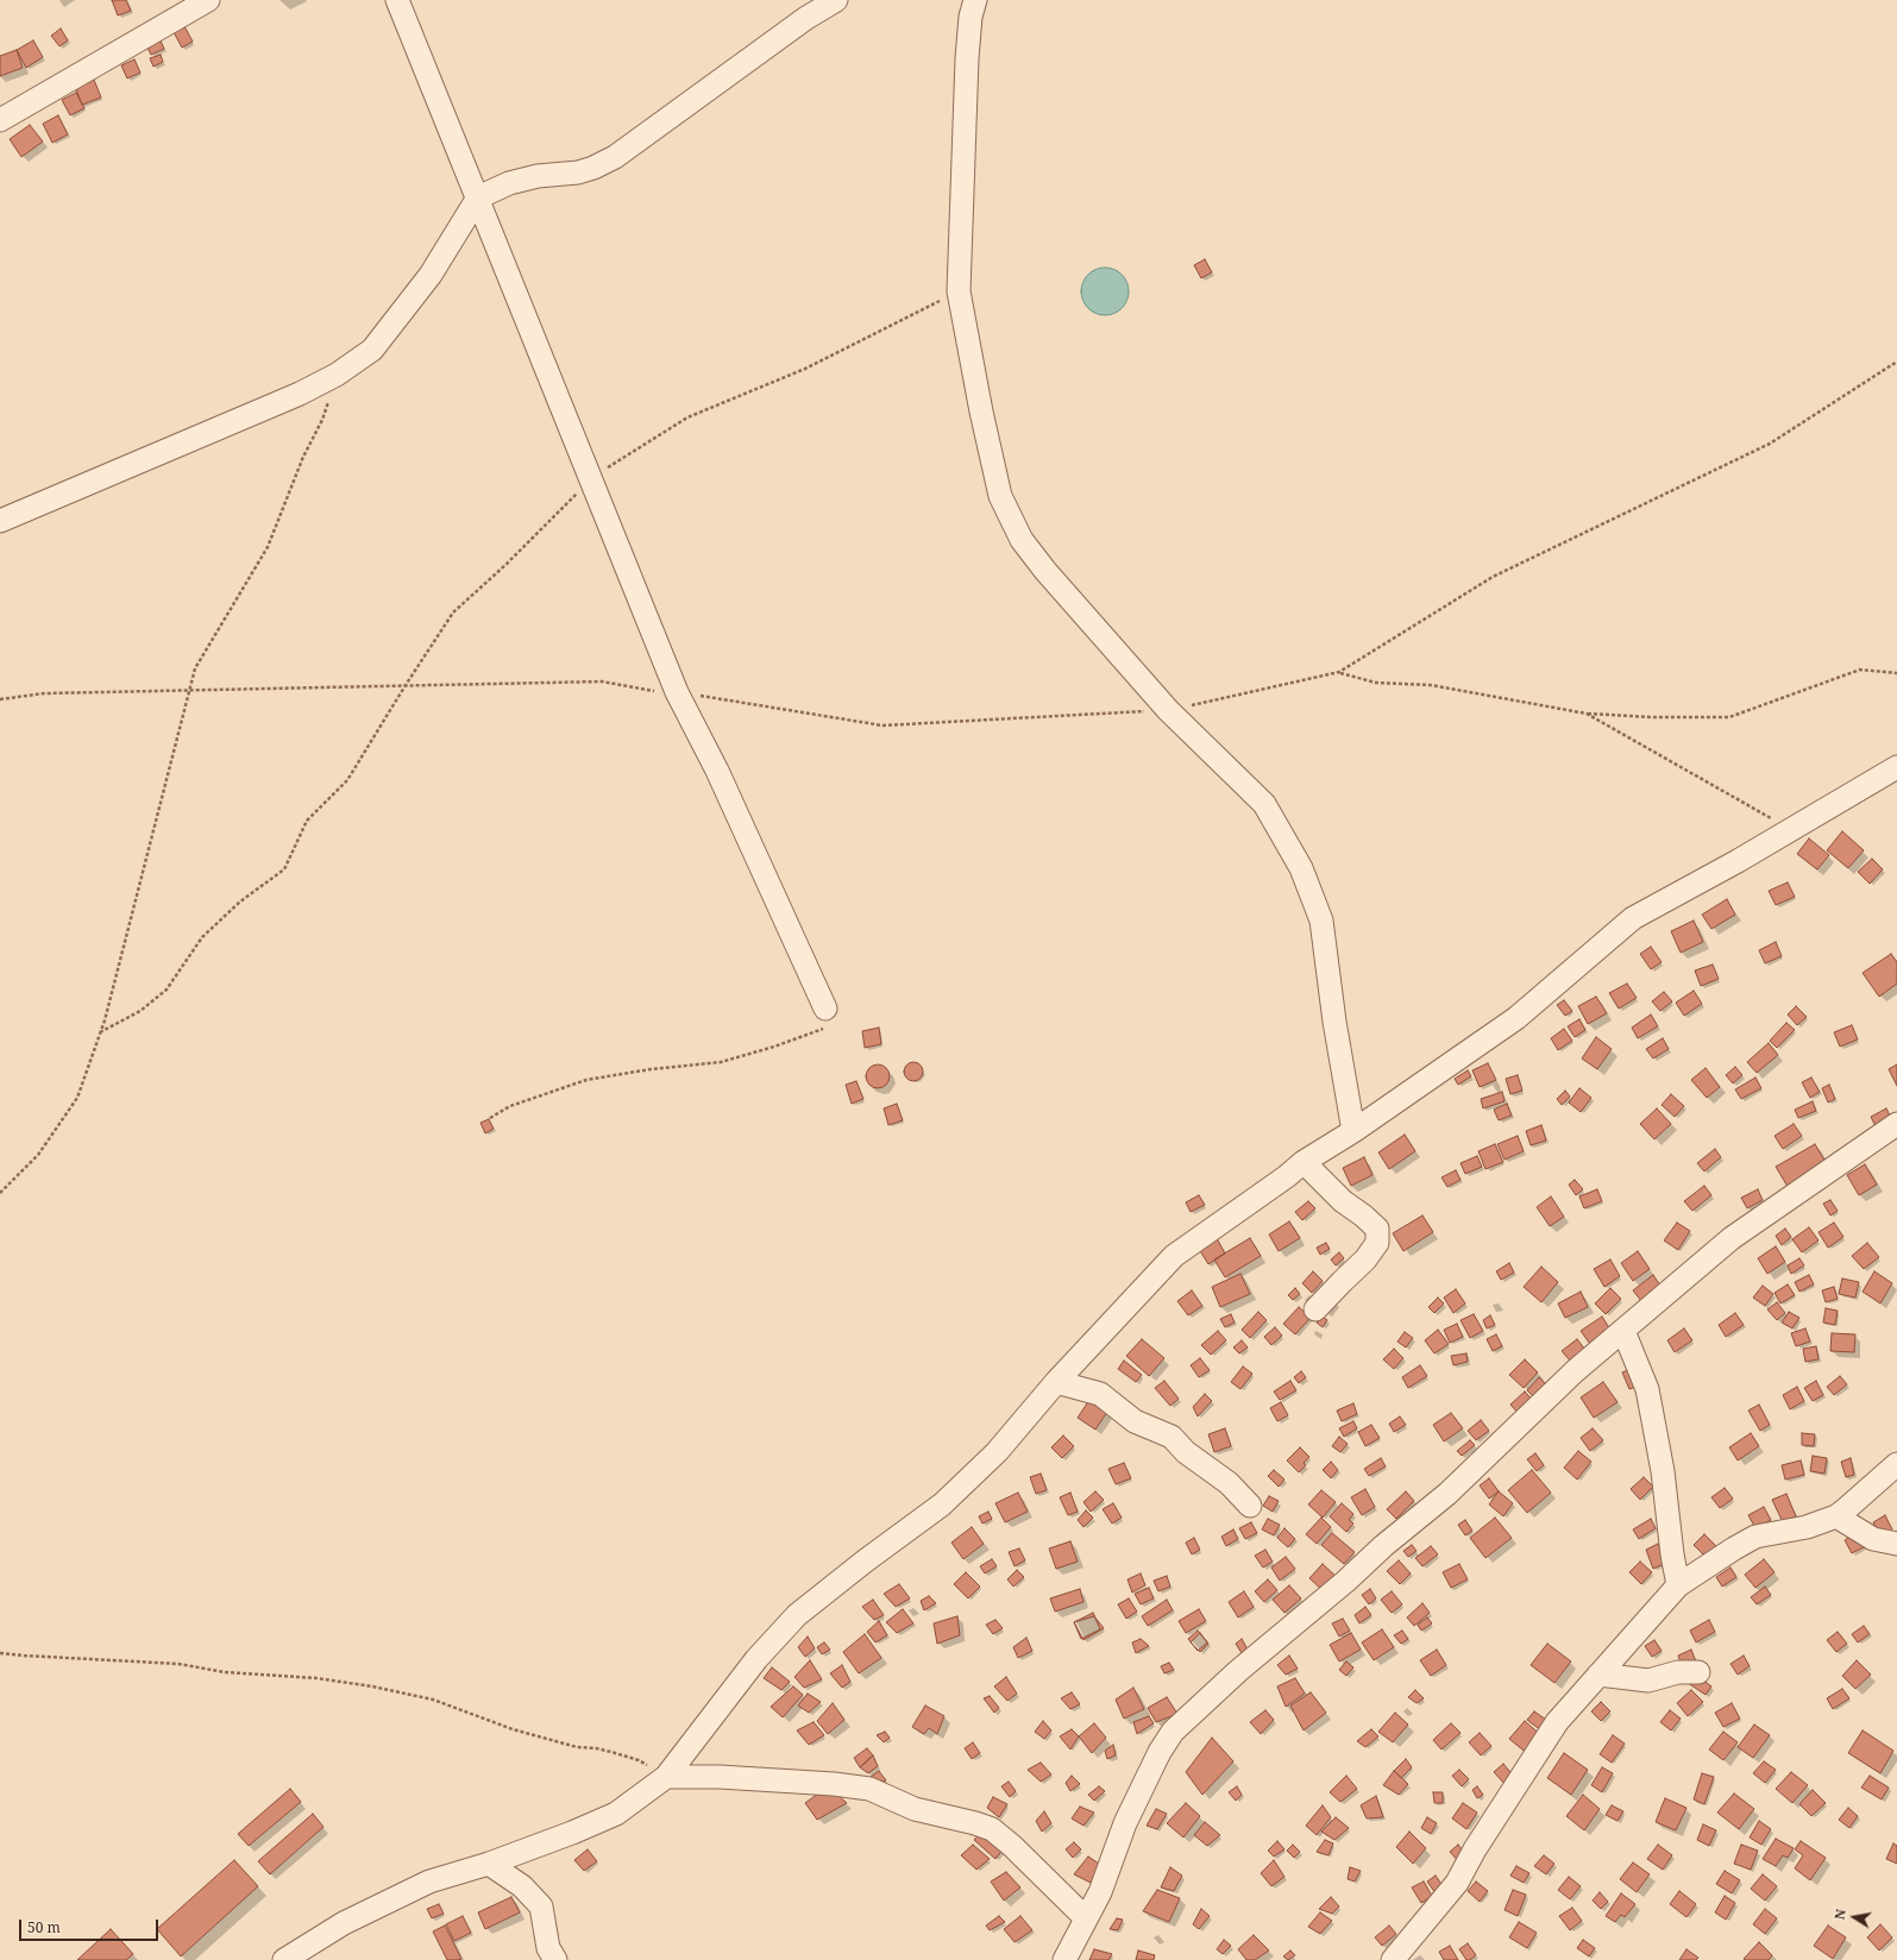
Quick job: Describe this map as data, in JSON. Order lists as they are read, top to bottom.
{
  "scale_bar": "50 m",
  "north": "left"
}
